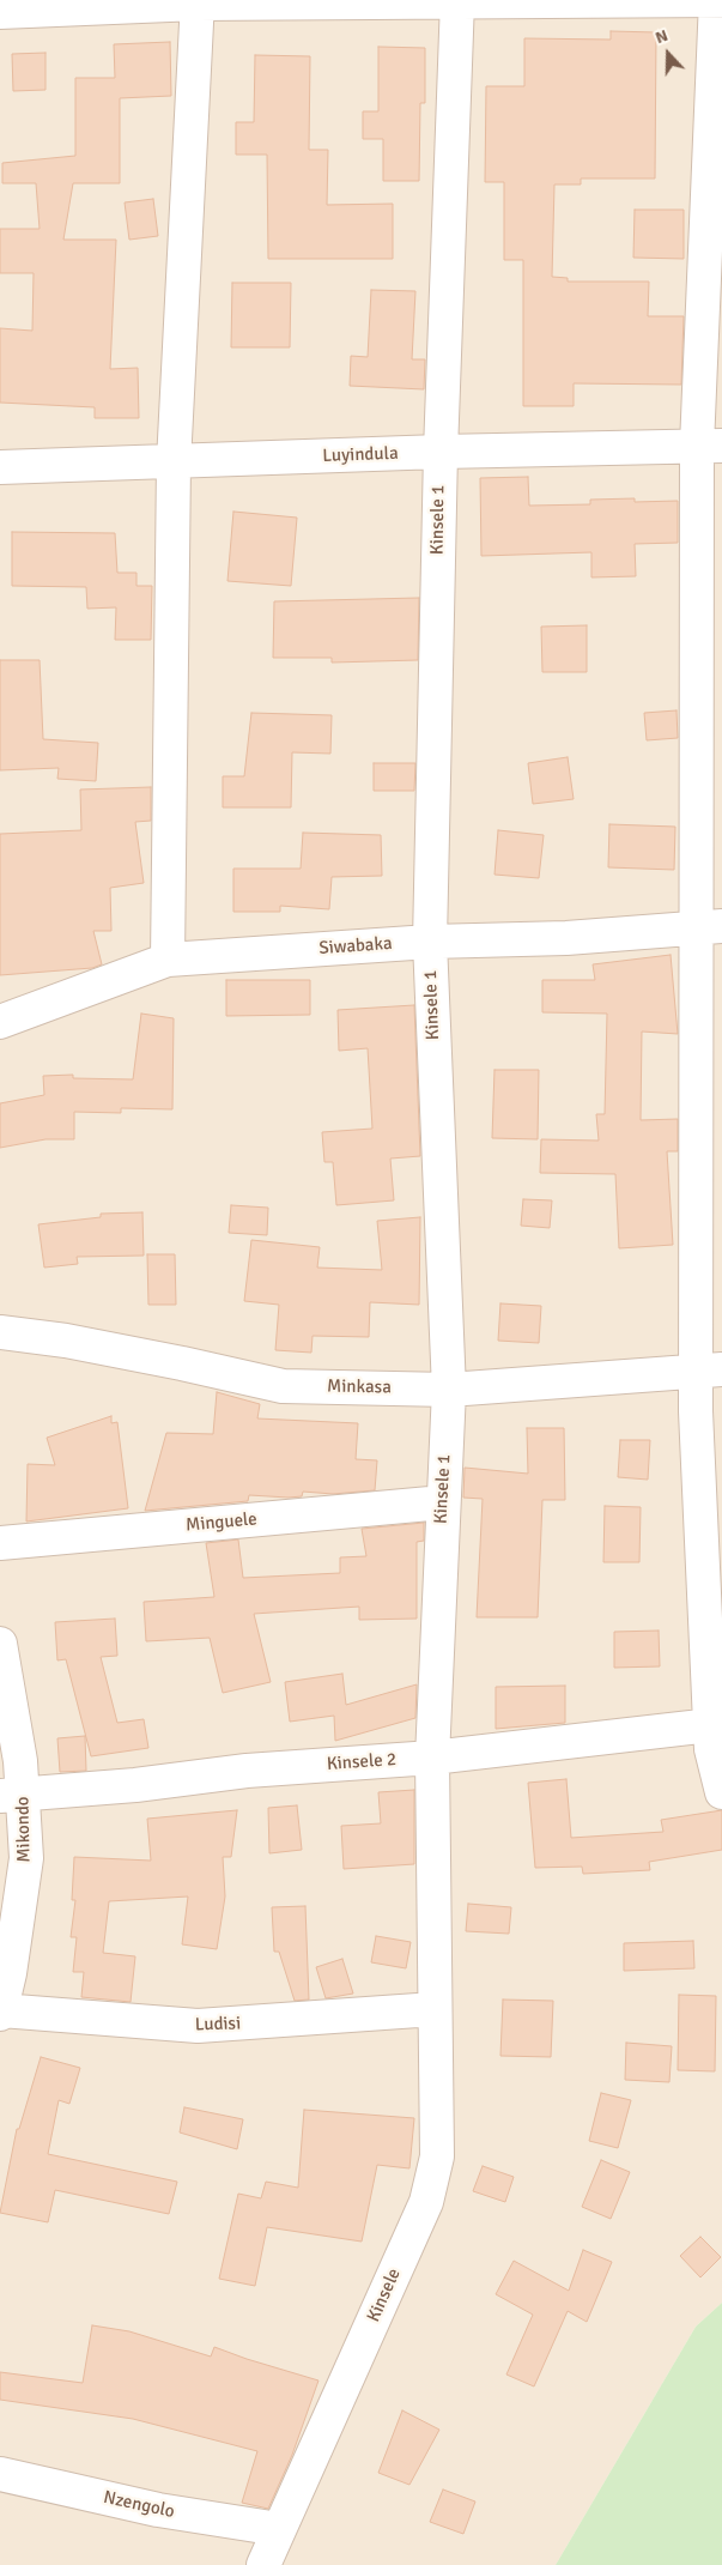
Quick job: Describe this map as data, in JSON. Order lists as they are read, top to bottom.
{
  "streets": {
    "street": [
      "Luyindula",
      "Kinsele 1",
      "Siwabaka",
      "Minkasa",
      "Minguele",
      "Kinsele 2",
      "Mikondo",
      "Ludisi",
      "Kinsele",
      "Nzengolo"
    ]
  },
  "crossings": [
    ["Luyindula", "Kinsele 1"],
    ["Kinsele 1", "Siwabaka"],
    ["Kinsele 1", "Minkasa"],
    ["Kinsele 1", "Minguele"],
    ["Kinsele 1", "Kinsele 2"],
    ["Kinsele 1", "Ludisi"],
    ["Kinsele 1", "Kinsele"],
    ["Kinsele 2", "Mikondo"],
    ["Mikondo", "Ludisi"],
    ["Ludisi", "Kinsele"],
    ["Kinsele", "Nzengolo"]
  ],
  "north": "top"
}
